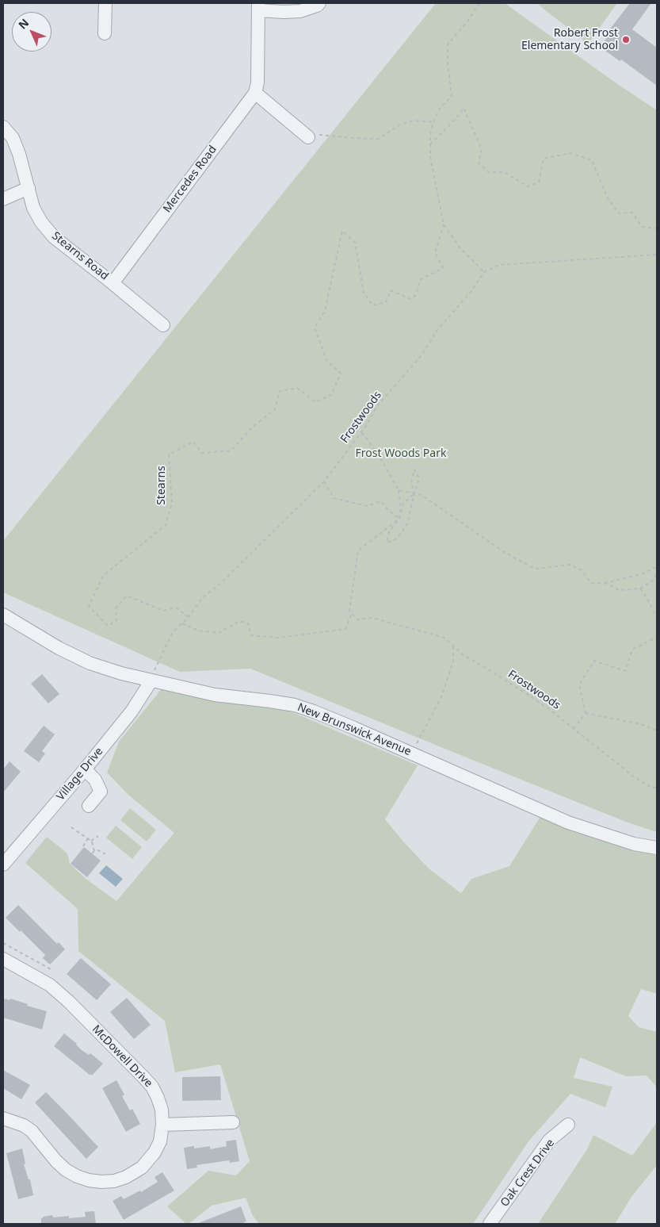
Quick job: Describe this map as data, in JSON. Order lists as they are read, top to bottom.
{
  "streets": {
    "street": [
      "Mercedes Road",
      "Stearns Road",
      "New Brunswick Avenue",
      "Village Drive",
      "McDowell Drive",
      "Oak Crest Drive"
    ],
    "path": ["Frostwoods", "Stearns"]
  },
  "crossings": [
    ["Mercedes Road", "Stearns Road"],
    ["Frostwoods", "Stearns"],
    ["Frostwoods", "New Brunswick Avenue"],
    ["Frostwoods", "Village Drive"],
    ["New Brunswick Avenue", "Village Drive"]
  ],
  "parks": ["Frost Woods Park"],
  "places": ["Robert Frost Elementary School"],
  "north": "top left"
}
